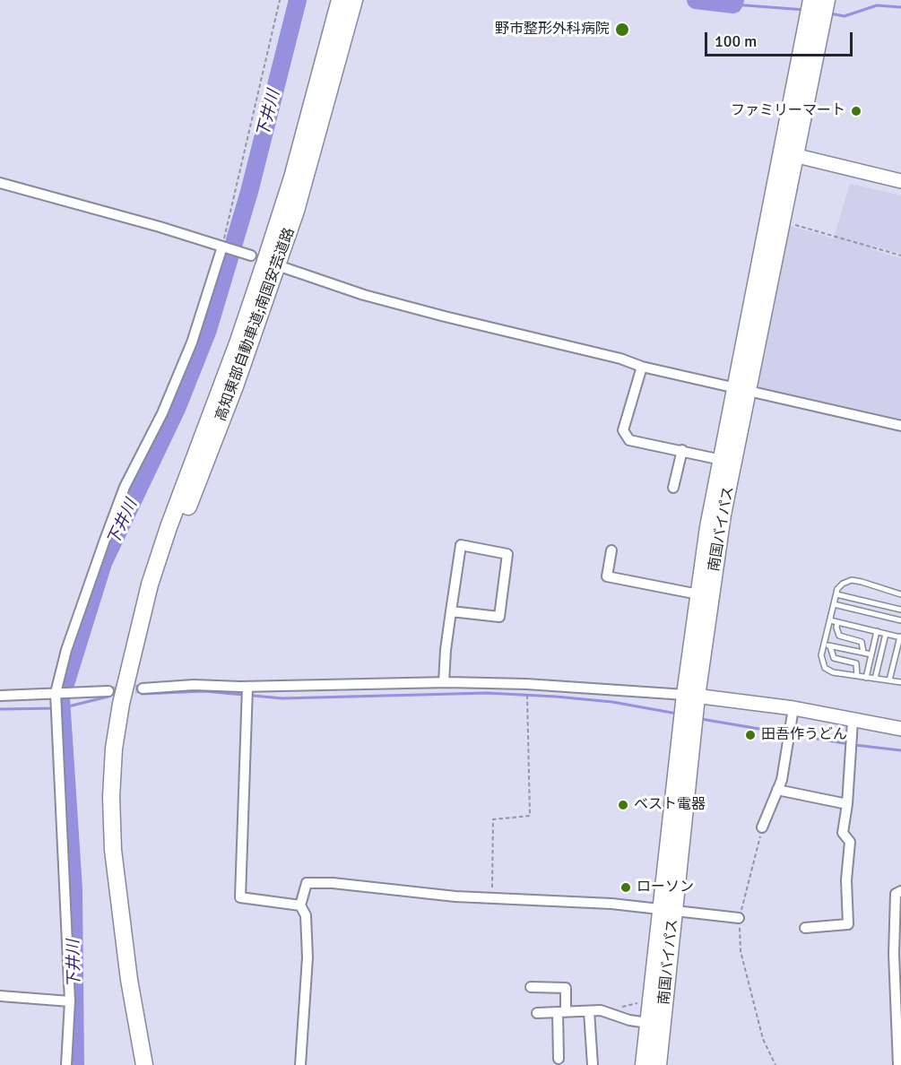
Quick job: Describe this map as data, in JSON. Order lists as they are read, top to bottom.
{
  "streets": {
    "highway": ["高知東部自動車道;南国安芸道路", "南国バイパス"]
  },
  "water": ["下井川"],
  "places": [
    "野市整形外科病院",
    "ファミリーマート",
    "田吾作うどん",
    "ベスト電器",
    "ローソン"
  ],
  "scale_bar": "100 m"
}
